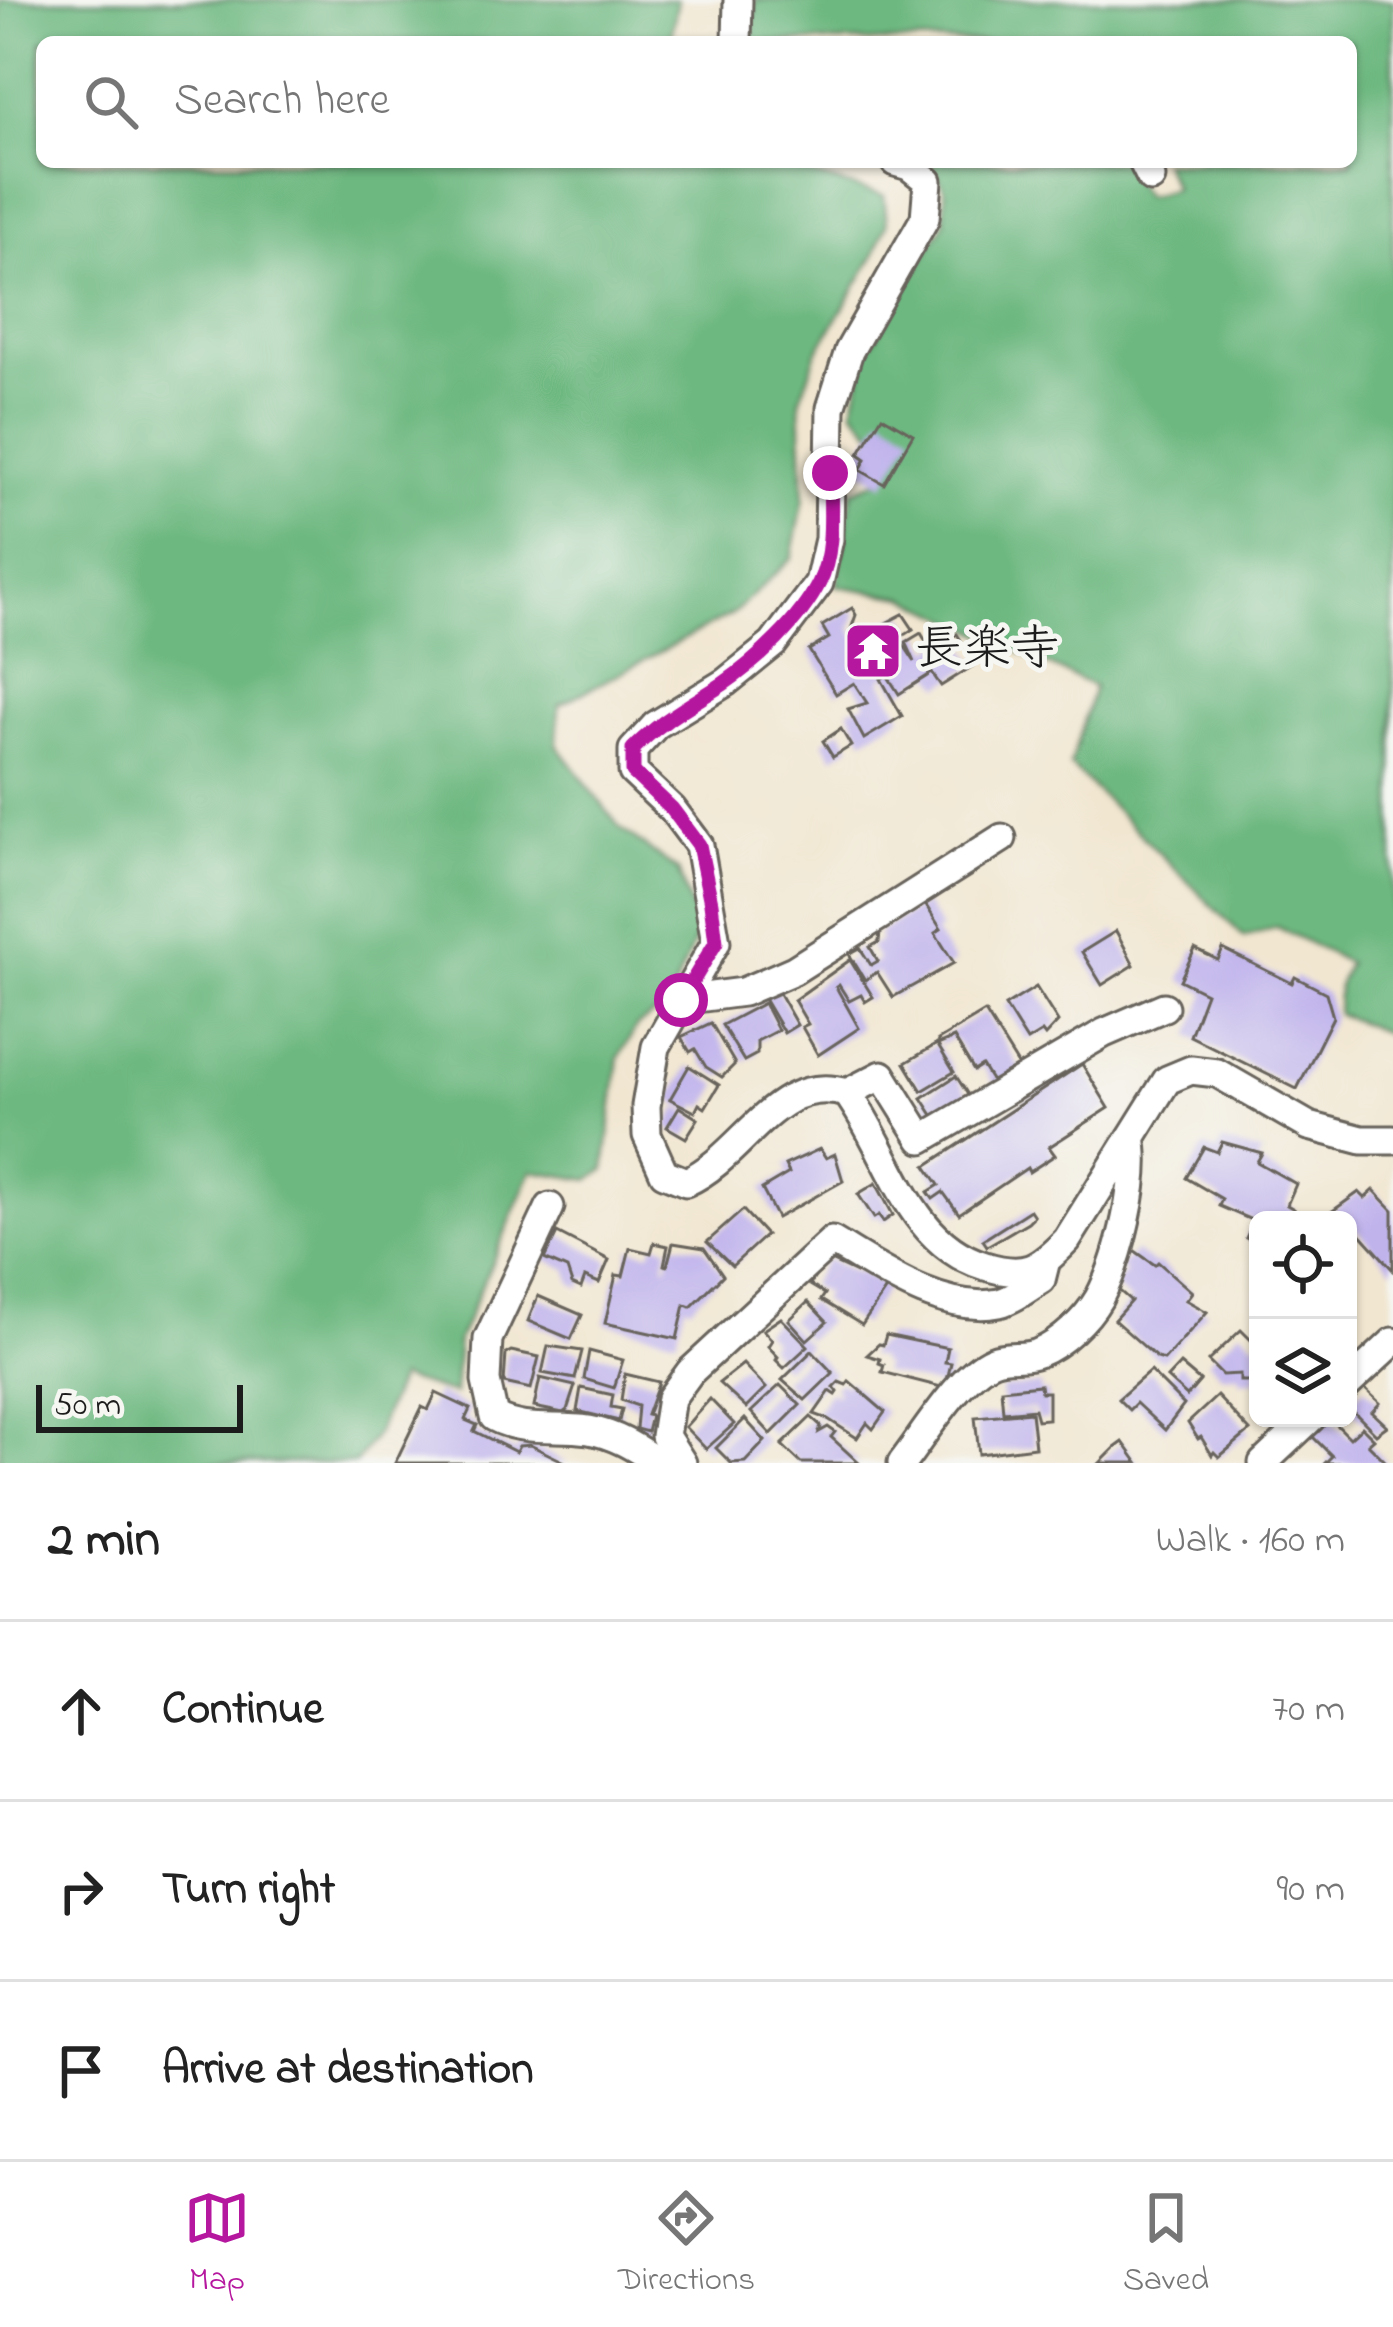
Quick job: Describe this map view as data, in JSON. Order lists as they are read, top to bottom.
{
  "places": {
    "temple": ["長楽寺"]
  },
  "scale_bar": "50 m",
  "page": {
    "search": "Search here",
    "scale": "50 m",
    "heading": ["2 min", "Walk · 160 m"],
    "list": [
      ["Continue", "70 m"],
      ["Turn right", "90 m"],
      "Arrive at destination"
    ],
    "nav": ["Map", "Directions", "Saved"]
  }
}
